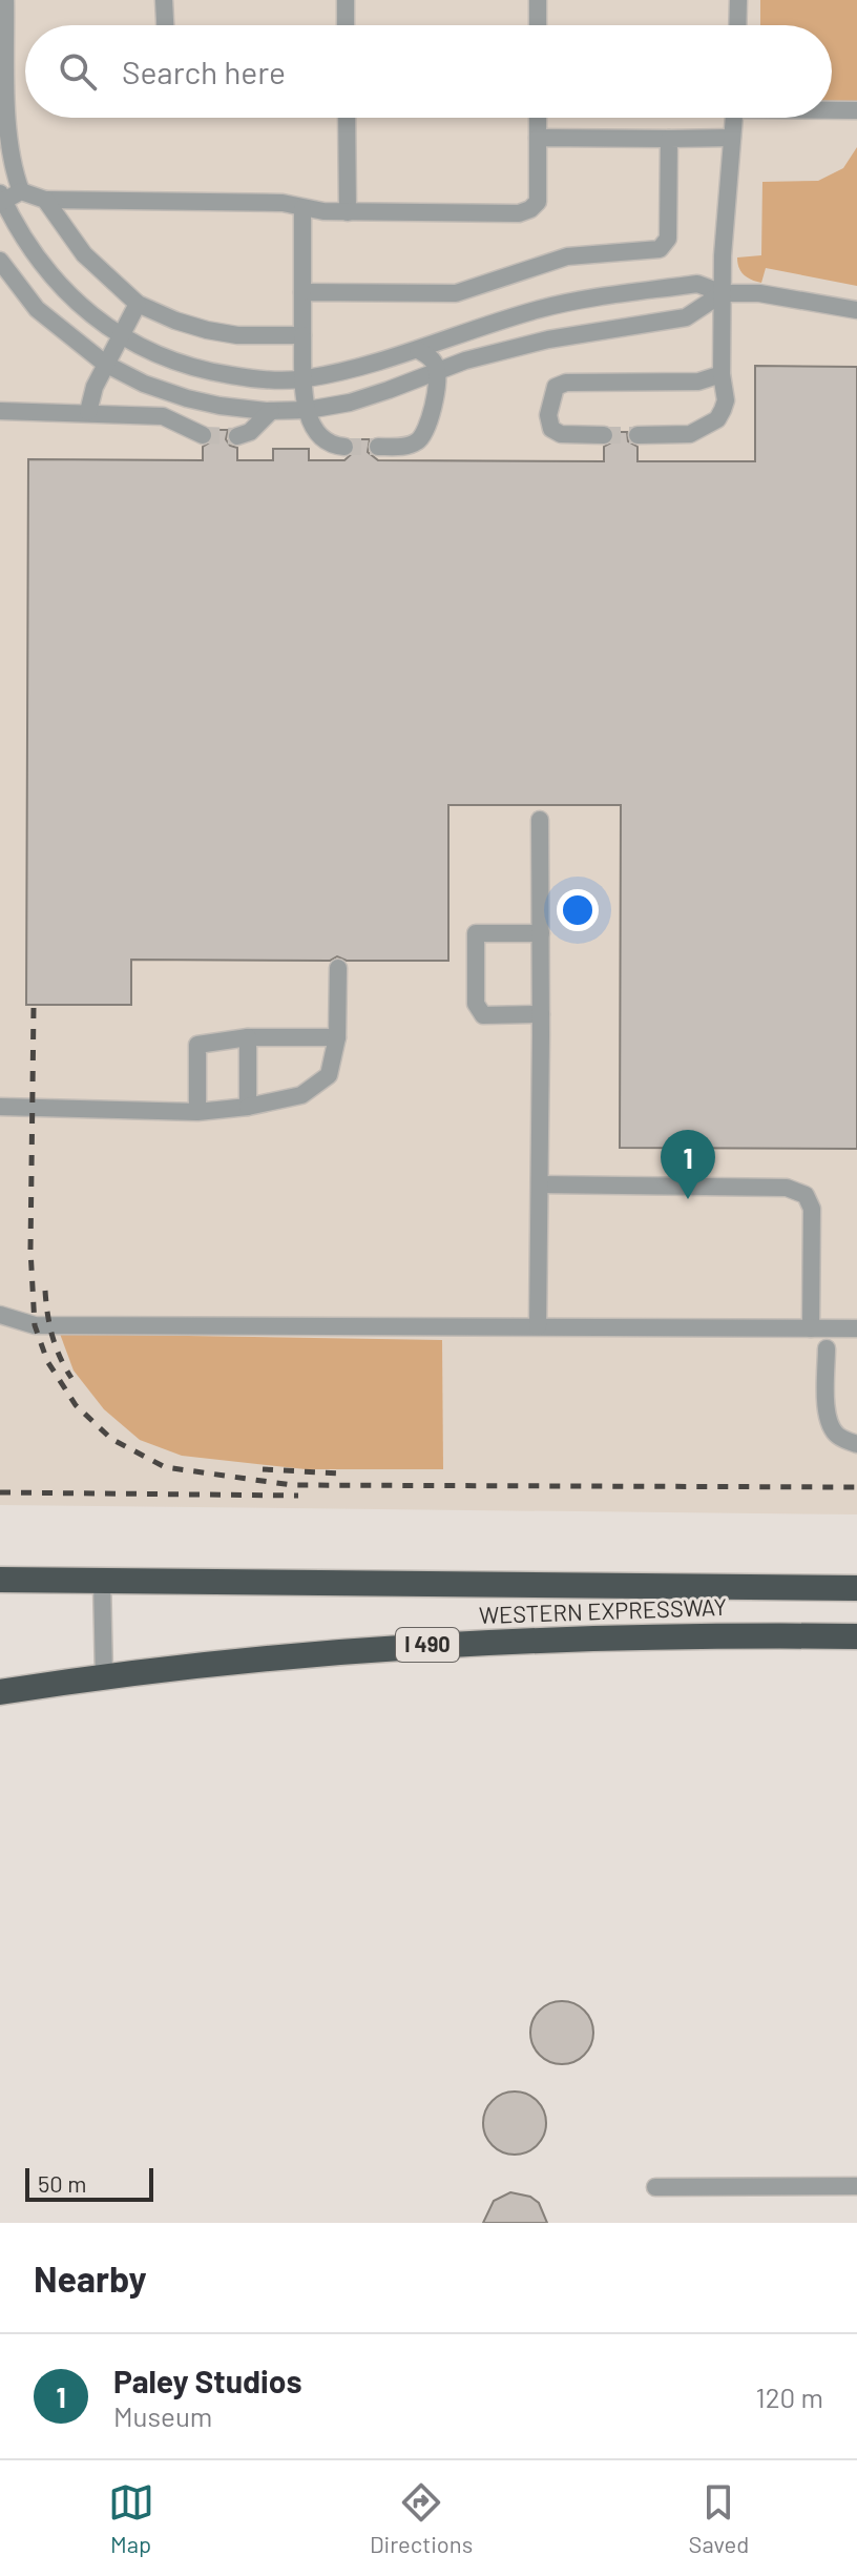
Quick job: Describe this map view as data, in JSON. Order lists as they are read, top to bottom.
{
  "streets": {
    "highway": ["WESTERN EXPRESSWAY", "I 490"]
  },
  "scale_bar": "50 m",
  "page": {
    "search": "Search here",
    "pins": "1",
    "scale": "50 m",
    "heading": "Nearby",
    "list": [
      {
        "mark": "1",
        "name": "Paley Studios",
        "note": "Museum",
        "value": "120 m"
      }
    ],
    "nav": ["Map", "Directions", "Saved"]
  }
}
